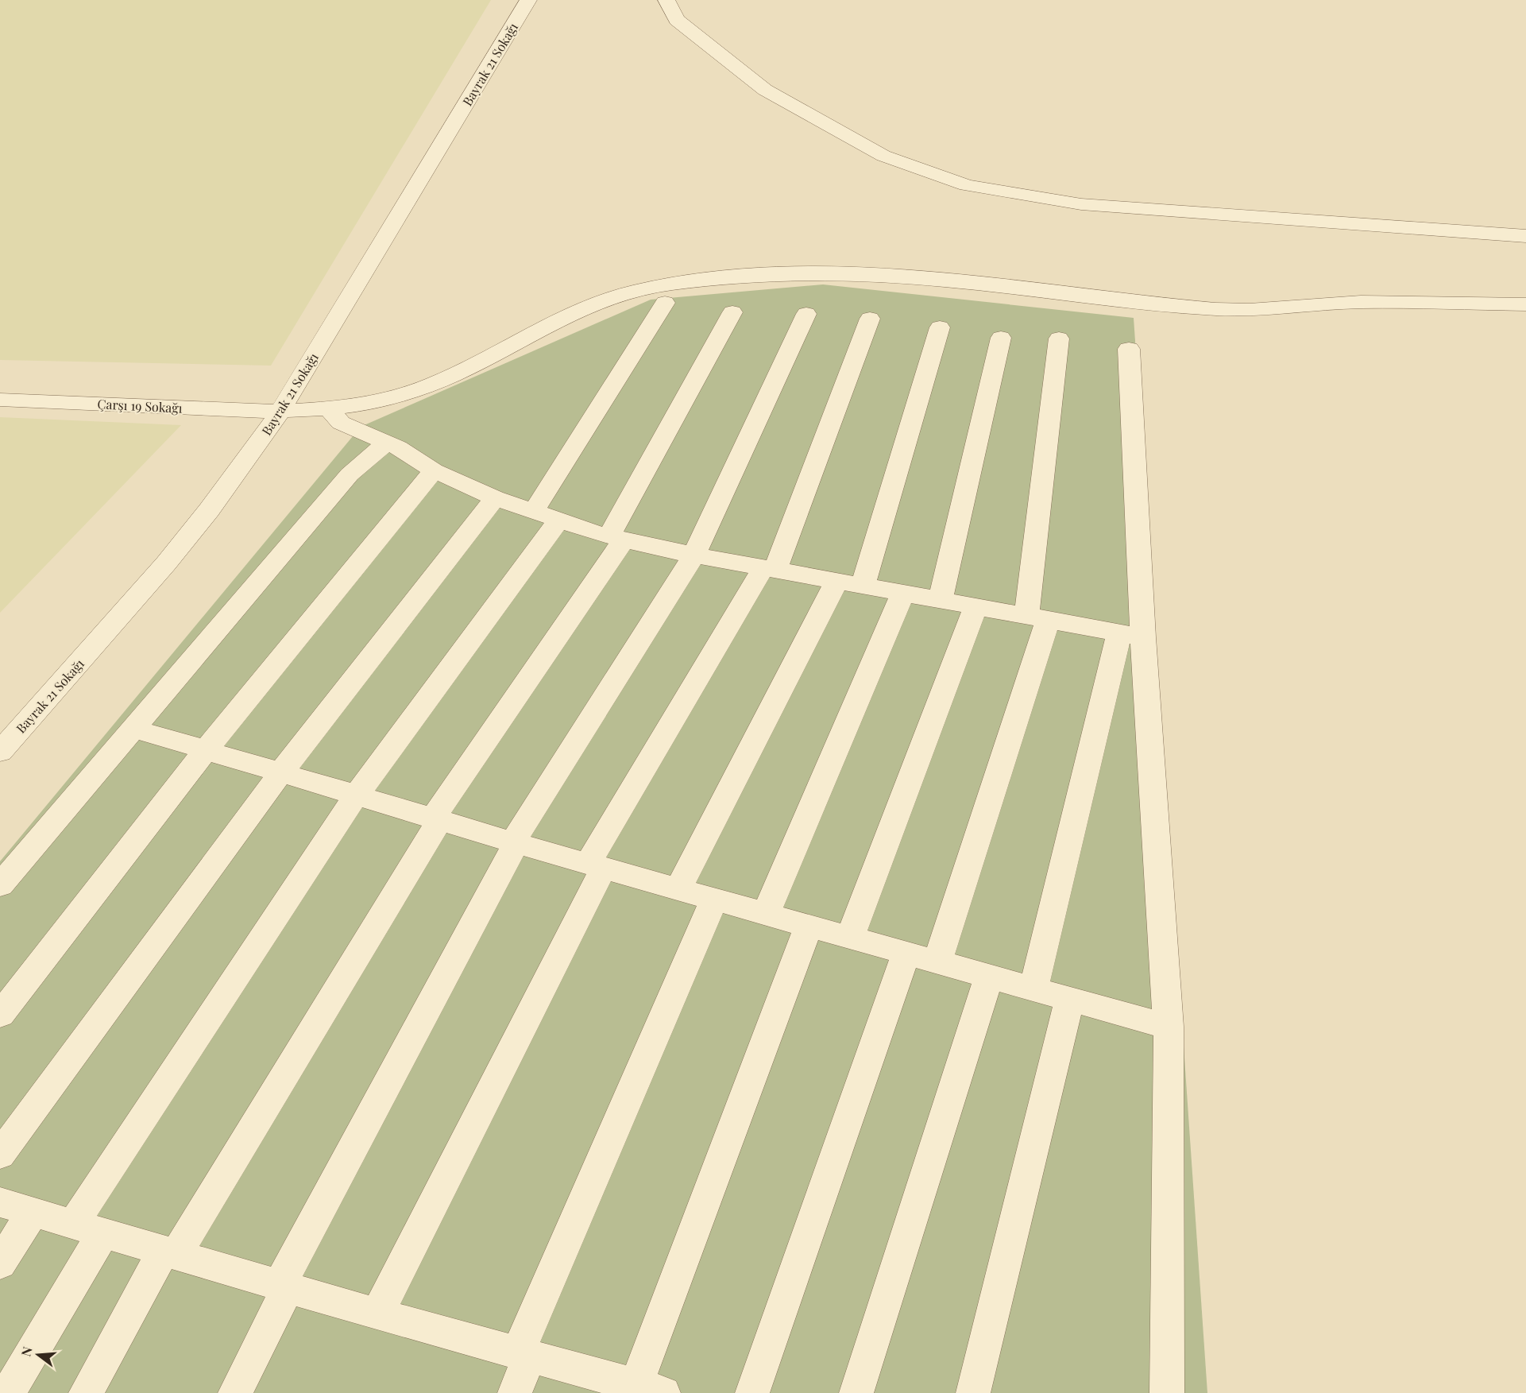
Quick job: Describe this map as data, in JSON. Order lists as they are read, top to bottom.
{
  "streets": {
    "street": ["Bayrak 21 Sokağı", "Çarşı 19 Sokağı"]
  },
  "crossings": [
    ["Bayrak 21 Sokağı", "Çarşı 19 Sokağı"]
  ],
  "north": "left"
}
